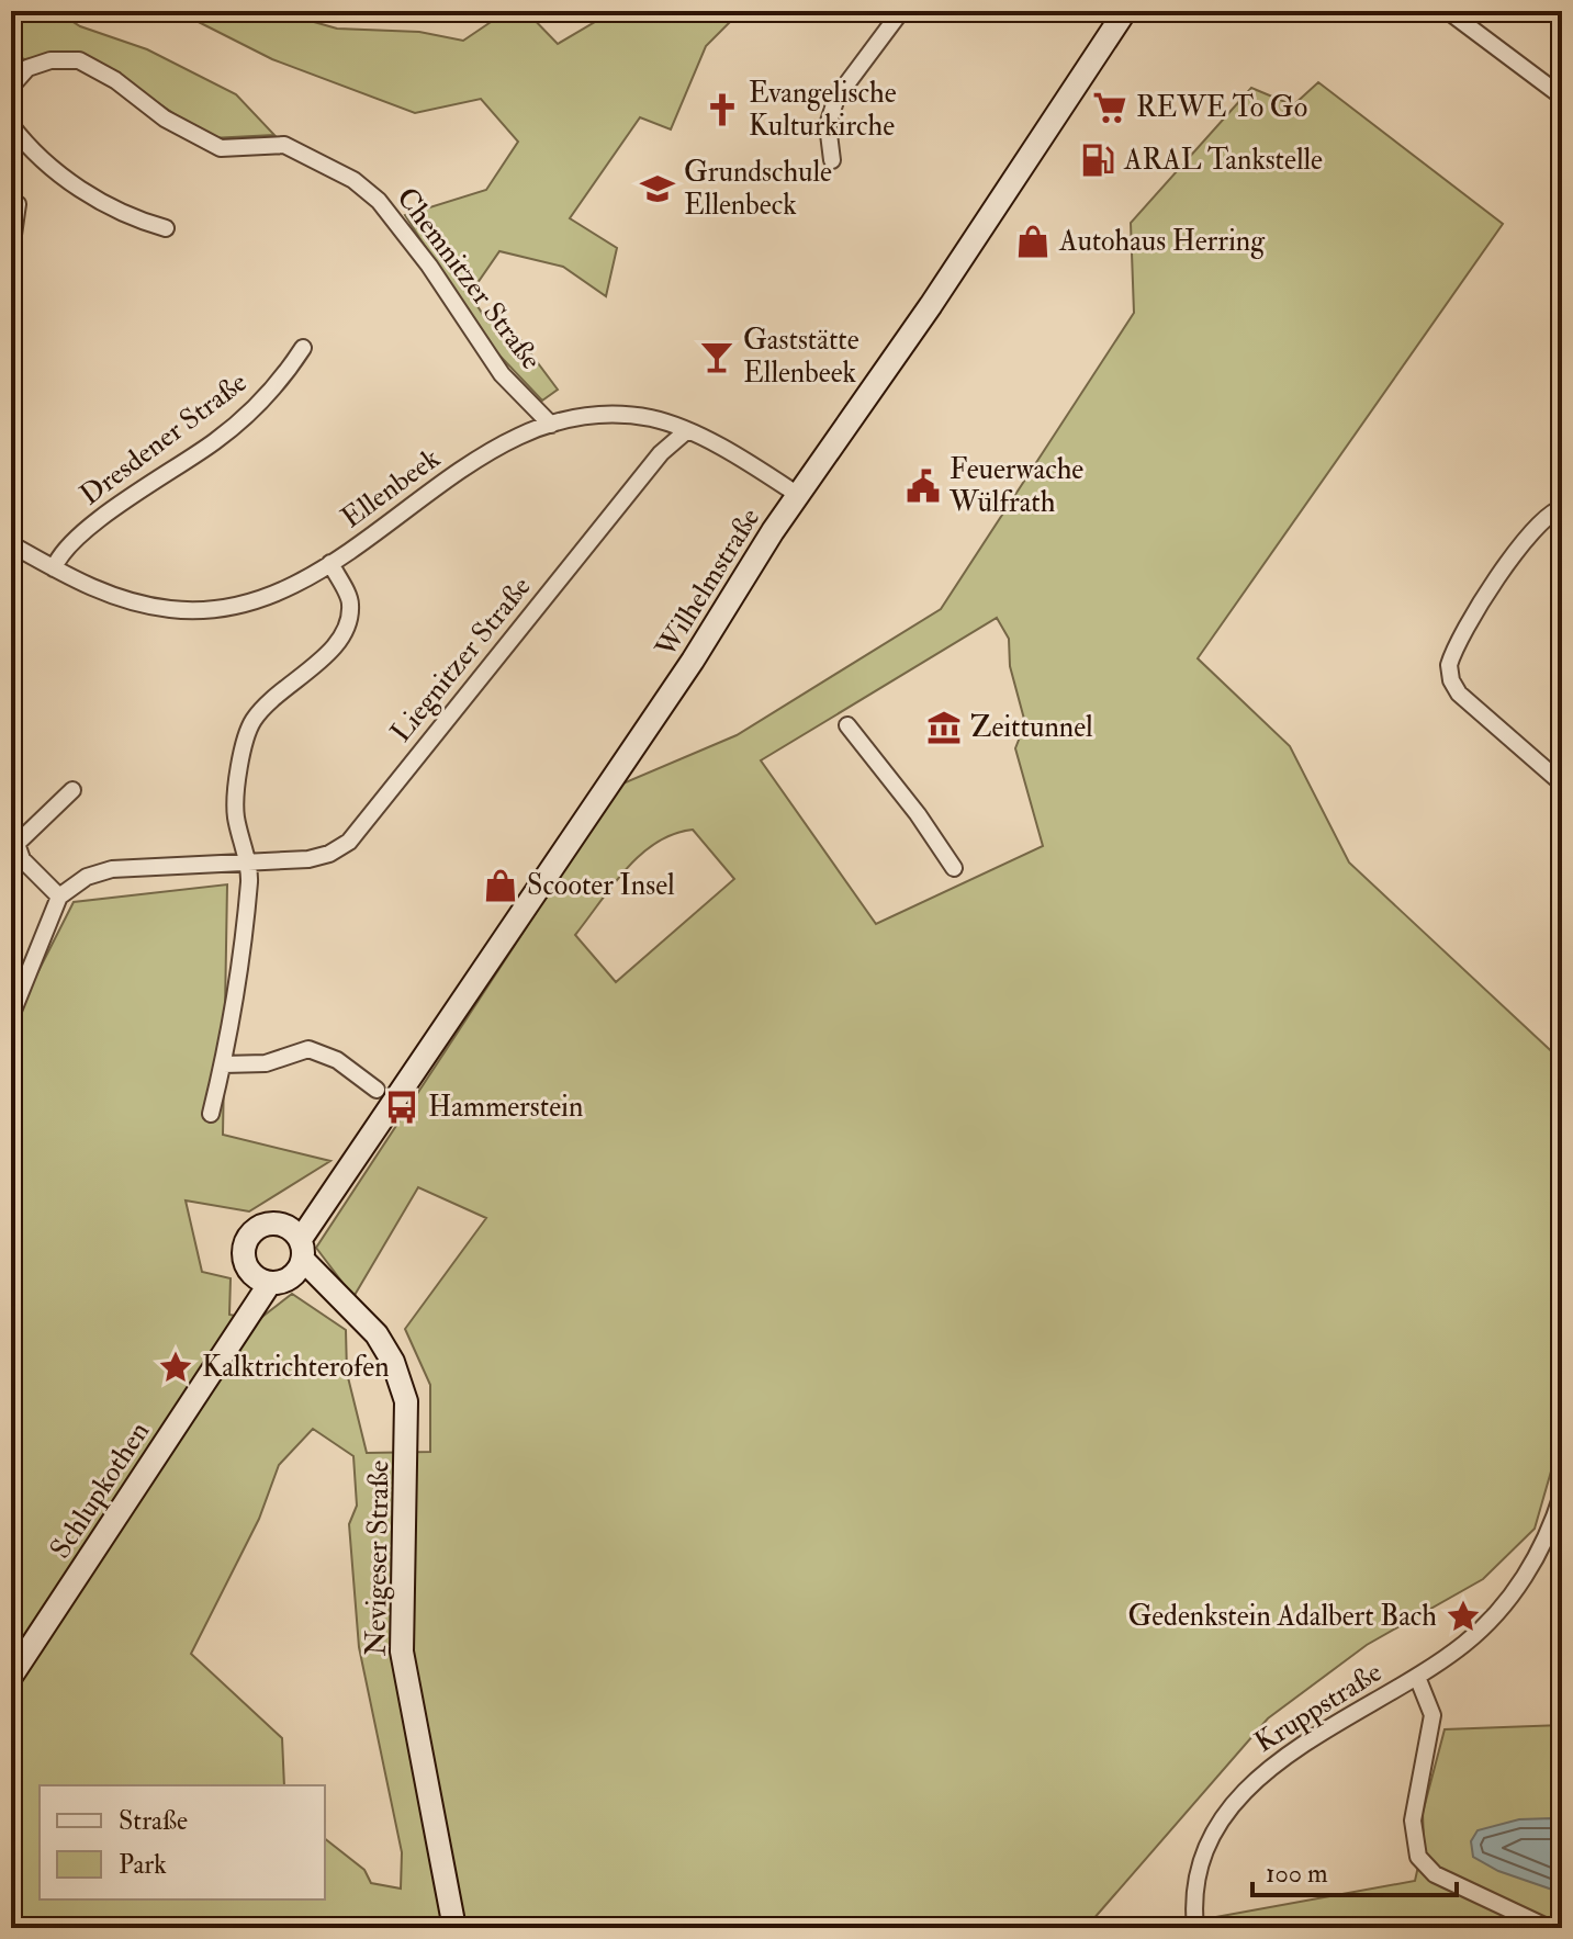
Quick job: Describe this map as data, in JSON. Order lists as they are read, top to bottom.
{
  "streets": {
    "main road": ["Wilhelmstraße", "Schlupkothen", "Nevigeser Straße"],
    "street": [
      "Chemnitzer Straße",
      "Dresdener Straße",
      "Ellenbeek",
      "Liegnitzer Straße",
      "Kruppstraße"
    ]
  },
  "crossings": [
    ["Chemnitzer Straße", "Ellenbeek"],
    ["Dresdener Straße", "Ellenbeek"],
    ["Ellenbeek", "Wilhelmstraße"],
    ["Ellenbeek", "Liegnitzer Straße"],
    ["Wilhelmstraße", "Schlupkothen"],
    ["Wilhelmstraße", "Nevigeser Straße"],
    ["Schlupkothen", "Nevigeser Straße"]
  ],
  "places": {
    "supermarket": ["REWE To Go"],
    "church": ["Evangelische Kulturkirche"],
    "fuel station": ["ARAL Tankstelle"],
    "school or university": ["Grundschule Ellenbeck"],
    "shop": ["Autohaus Herring", "Scooter Insel"],
    "bar": ["Gaststätte Ellenbeek"],
    "public building": ["Feuerwache Wülfrath"],
    "museum": ["Zeittunnel"],
    "bus stop": ["Hammerstein"],
    "place": ["Kalktrichterofen", "Gedenkstein Adalbert Bach"]
  },
  "legend": ["Straße", "Park"],
  "scale_bar": "100 m"
}
